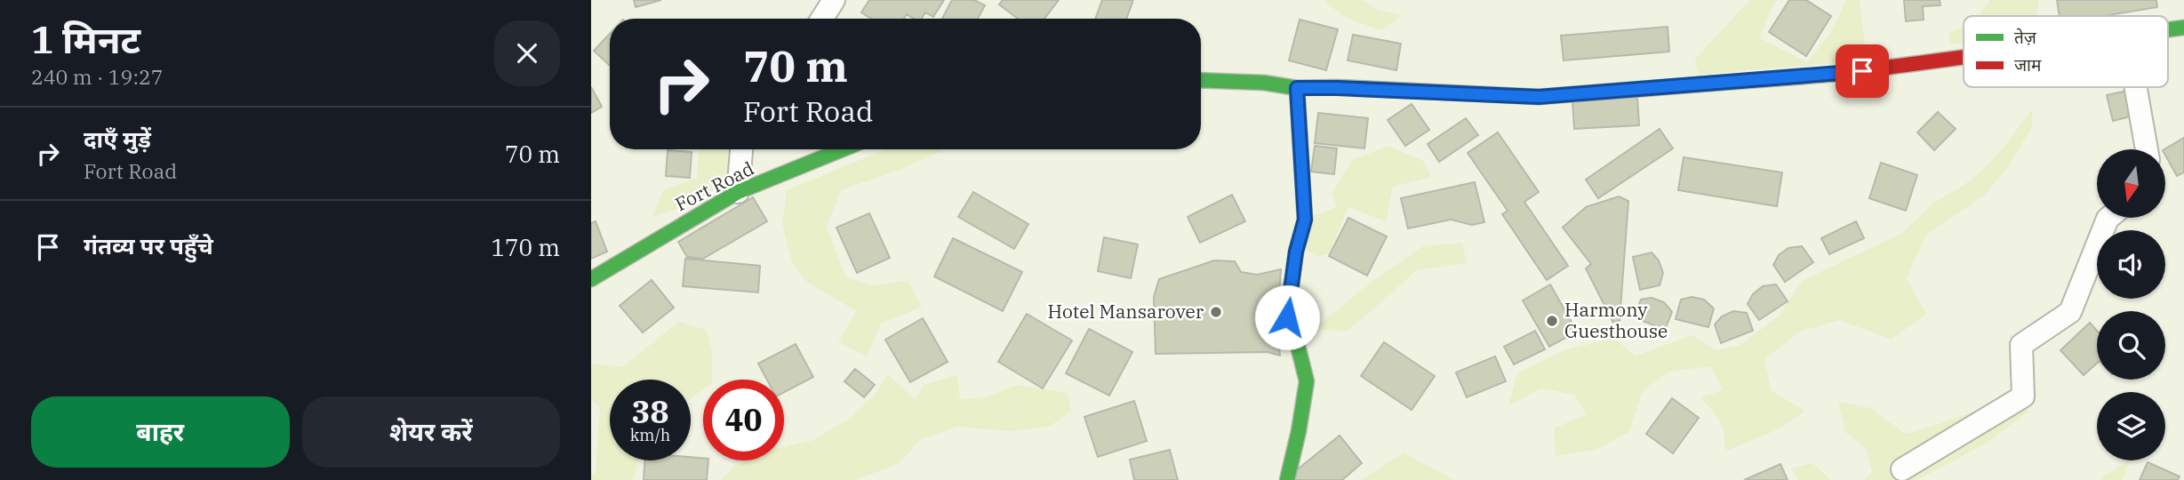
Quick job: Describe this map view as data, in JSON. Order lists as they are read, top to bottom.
{
  "streets": {
    "street": ["Fort Road"]
  },
  "places": ["Hotel Mansarover", "Harmony Guesthouse"],
  "legend": ["तेज़", "जाम"],
  "north": "bottom",
  "page": {
    "heading": ["1 मिनट", "240 m · 19:27"],
    "turn": ["70 m", "Fort Road"],
    "list": [
      {
        "name": "दाएँ मुड़ें",
        "note": "Fort Road",
        "value": "70 m"
      },
      {
        "name": "गंतव्य पर पहुँचे",
        "value": "170 m"
      }
    ],
    "speed": "38 km/h",
    "limit": "40",
    "buttons": ["बाहर", "शेयर करें"]
  }
}
